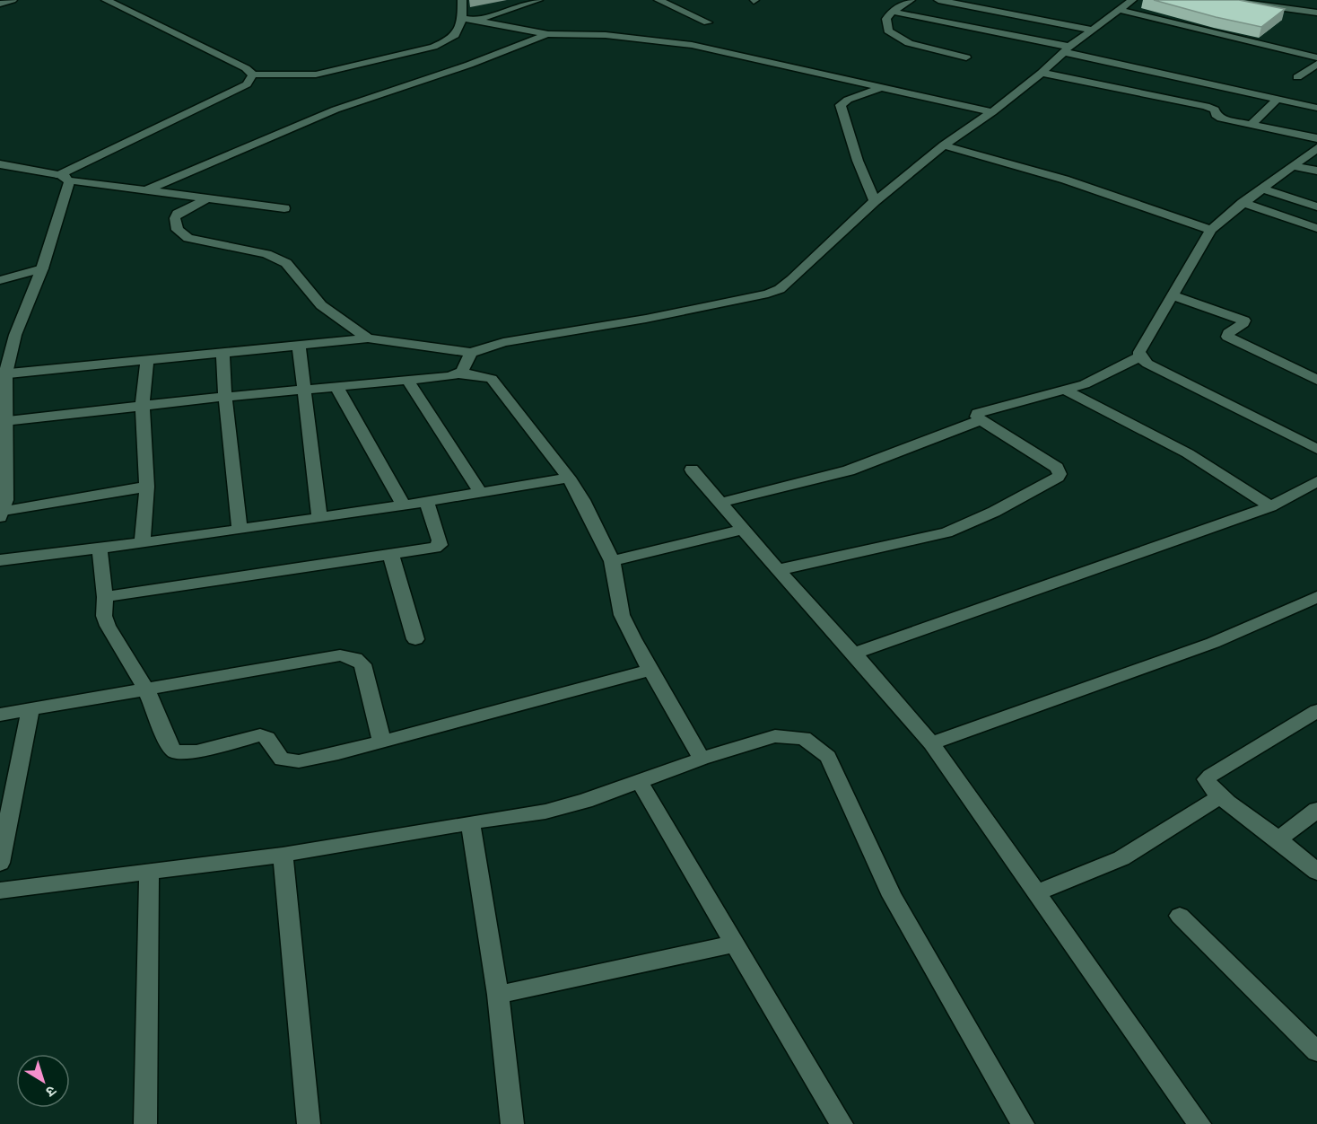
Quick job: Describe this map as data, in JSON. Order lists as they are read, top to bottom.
{
  "north": "bottom right"
}
